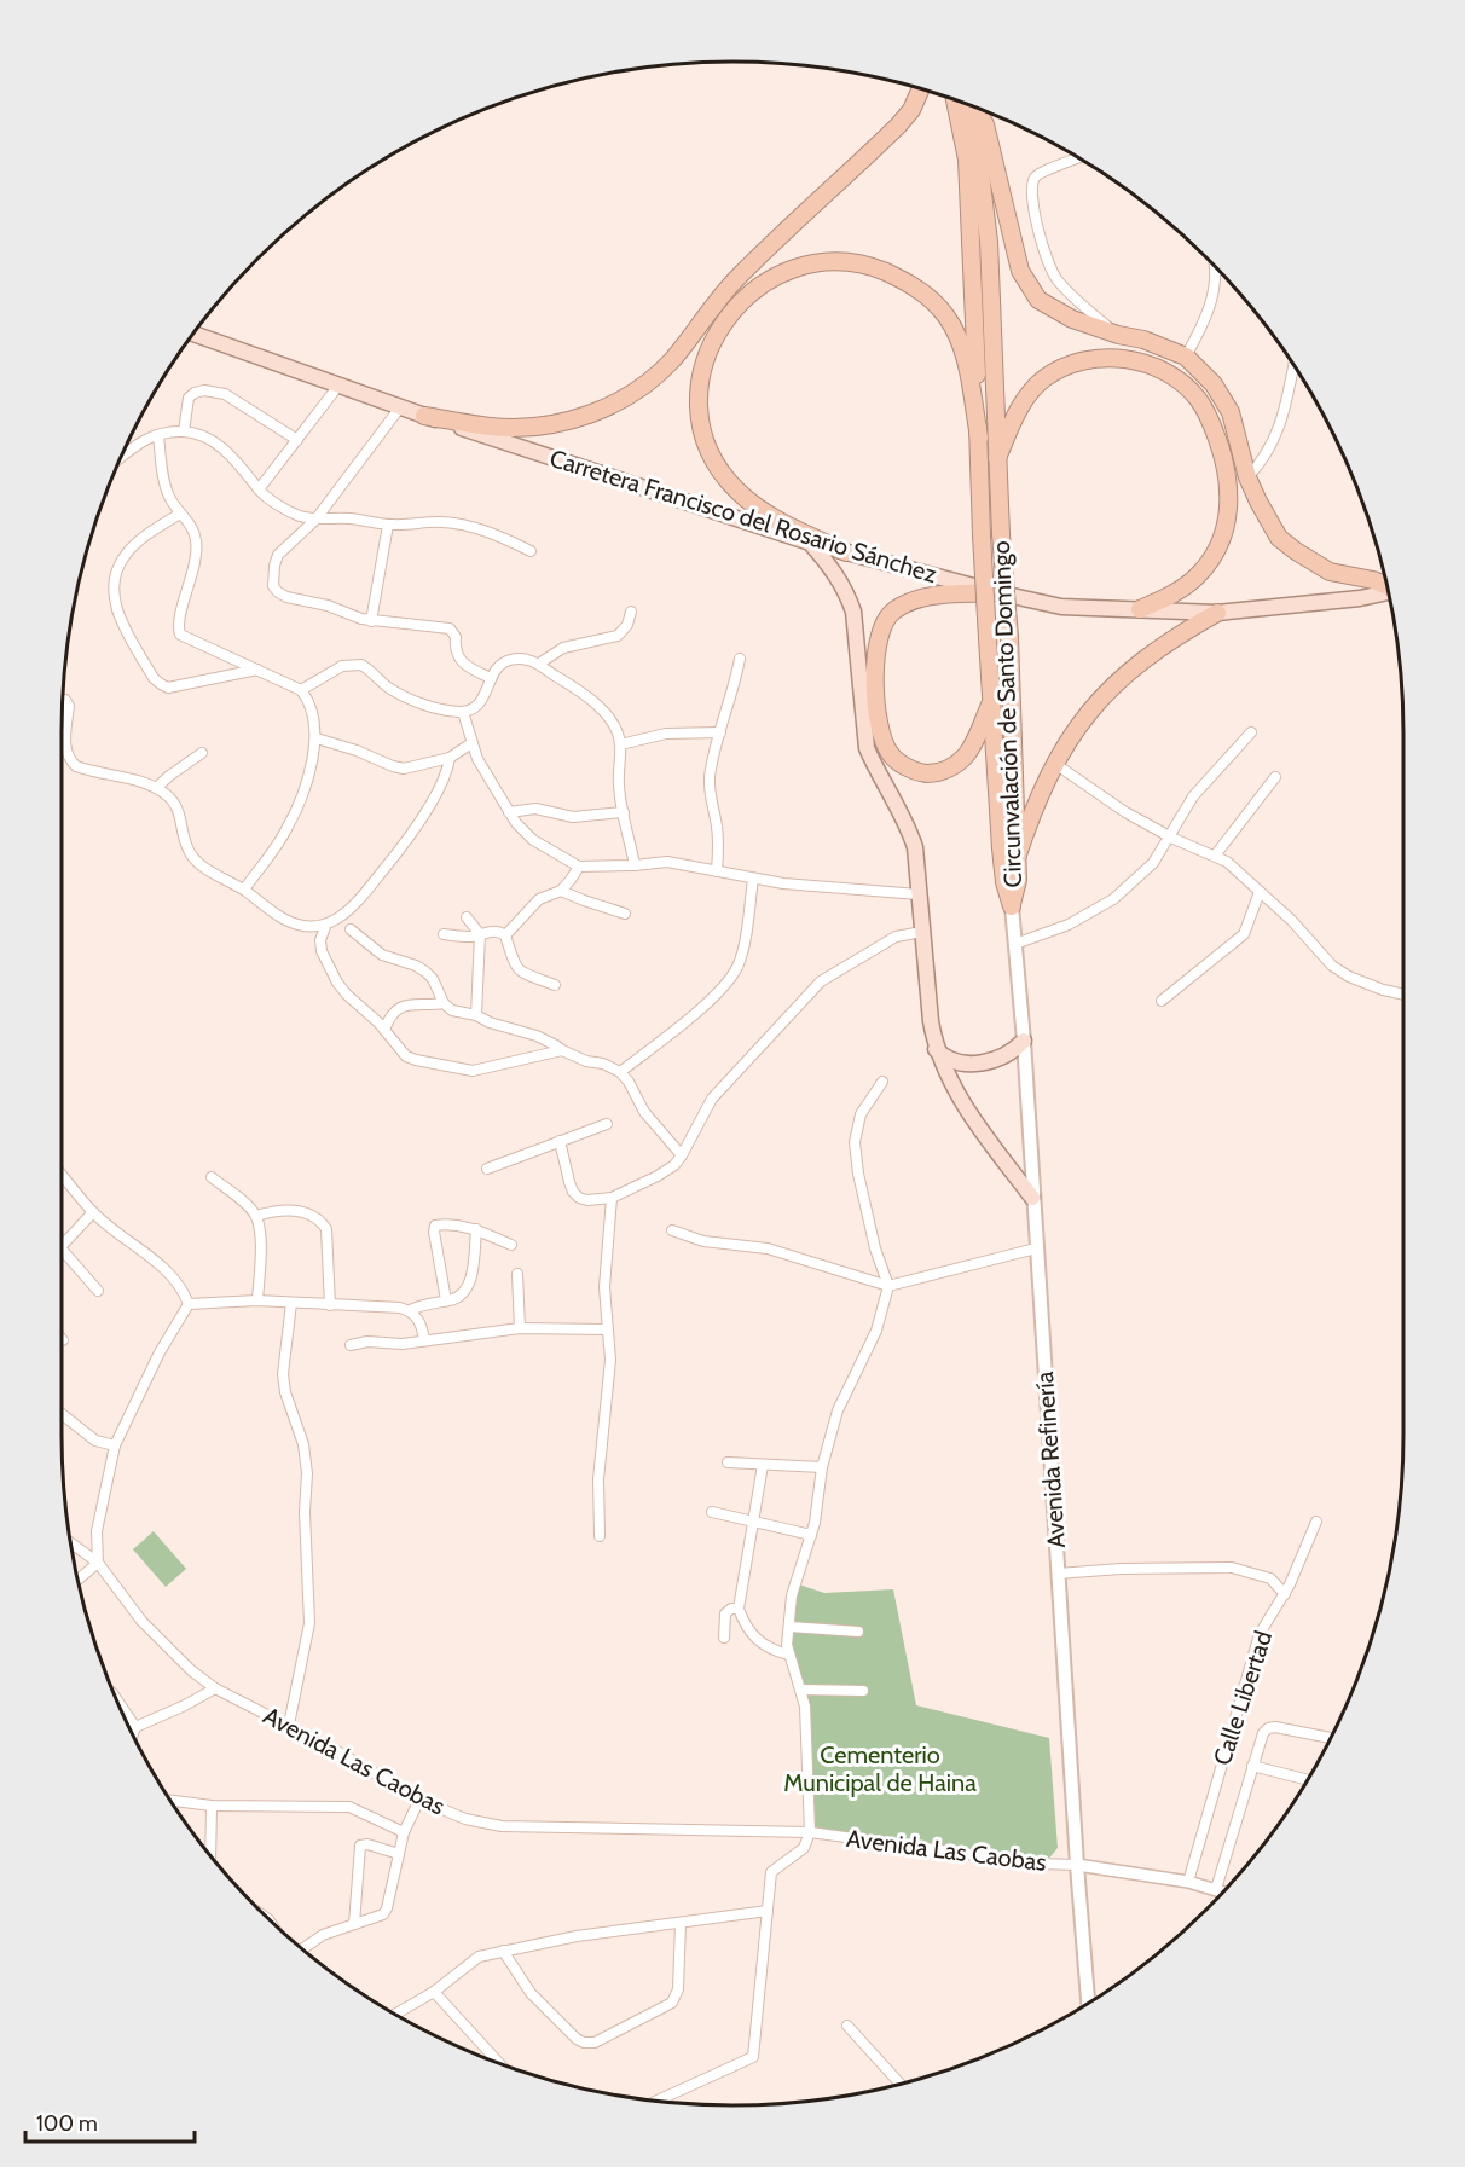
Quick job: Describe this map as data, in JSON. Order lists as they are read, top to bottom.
{
  "streets": {
    "highway": ["Circunvalación de Santo Domingo"],
    "main road": ["Carretera Francisco del Rosario Sánchez", "Avenida Refinería"],
    "street": ["Calle Libertad", "Avenida Las Caobas"]
  },
  "crossings": [
    ["Circunvalación de Santo Domingo", "Avenida Refinería"],
    ["Avenida Refinería", "Avenida Las Caobas"],
    ["Calle Libertad", "Avenida Las Caobas"]
  ],
  "parks": ["Cementerio Municipal de Haina"],
  "scale_bar": "100 m"
}
